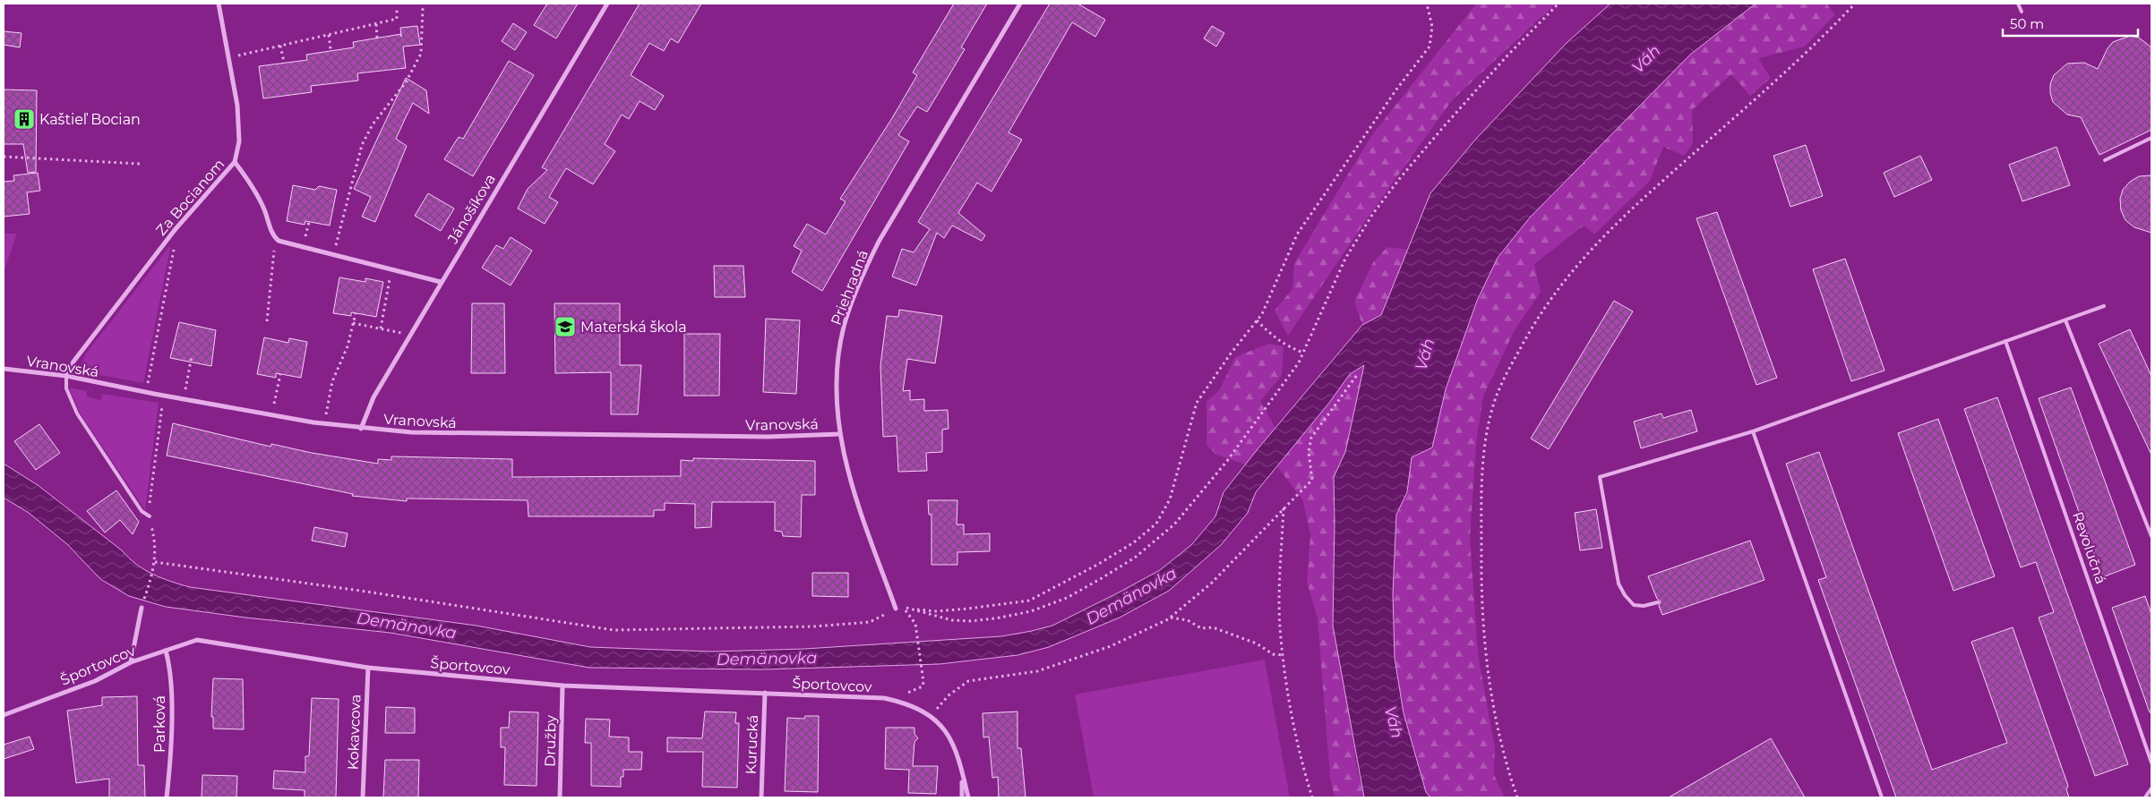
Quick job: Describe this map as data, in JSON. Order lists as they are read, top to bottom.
{
  "streets": {
    "street": [
      "Za Bocianom",
      "Jánošíkova",
      "Priehradná",
      "Vranovská",
      "Športovcov",
      "Parková",
      "Kokavcova",
      "Družby",
      "Kurucká"
    ],
    "lane": ["Revolučná"]
  },
  "crossings": [
    ["Za Bocianom", "Vranovská"],
    ["Jánošíkova", "Vranovská"],
    ["Priehradná", "Vranovská"],
    ["Športovcov", "Parková"],
    ["Športovcov", "Kokavcova"],
    ["Športovcov", "Družby"],
    ["Športovcov", "Kurucká"]
  ],
  "water": ["Váh", "Demänovka"],
  "places": {
    "building": ["Kaštieľ Bocian"],
    "school or university": ["Materská škola"]
  },
  "scale_bar": "50 m"
}
